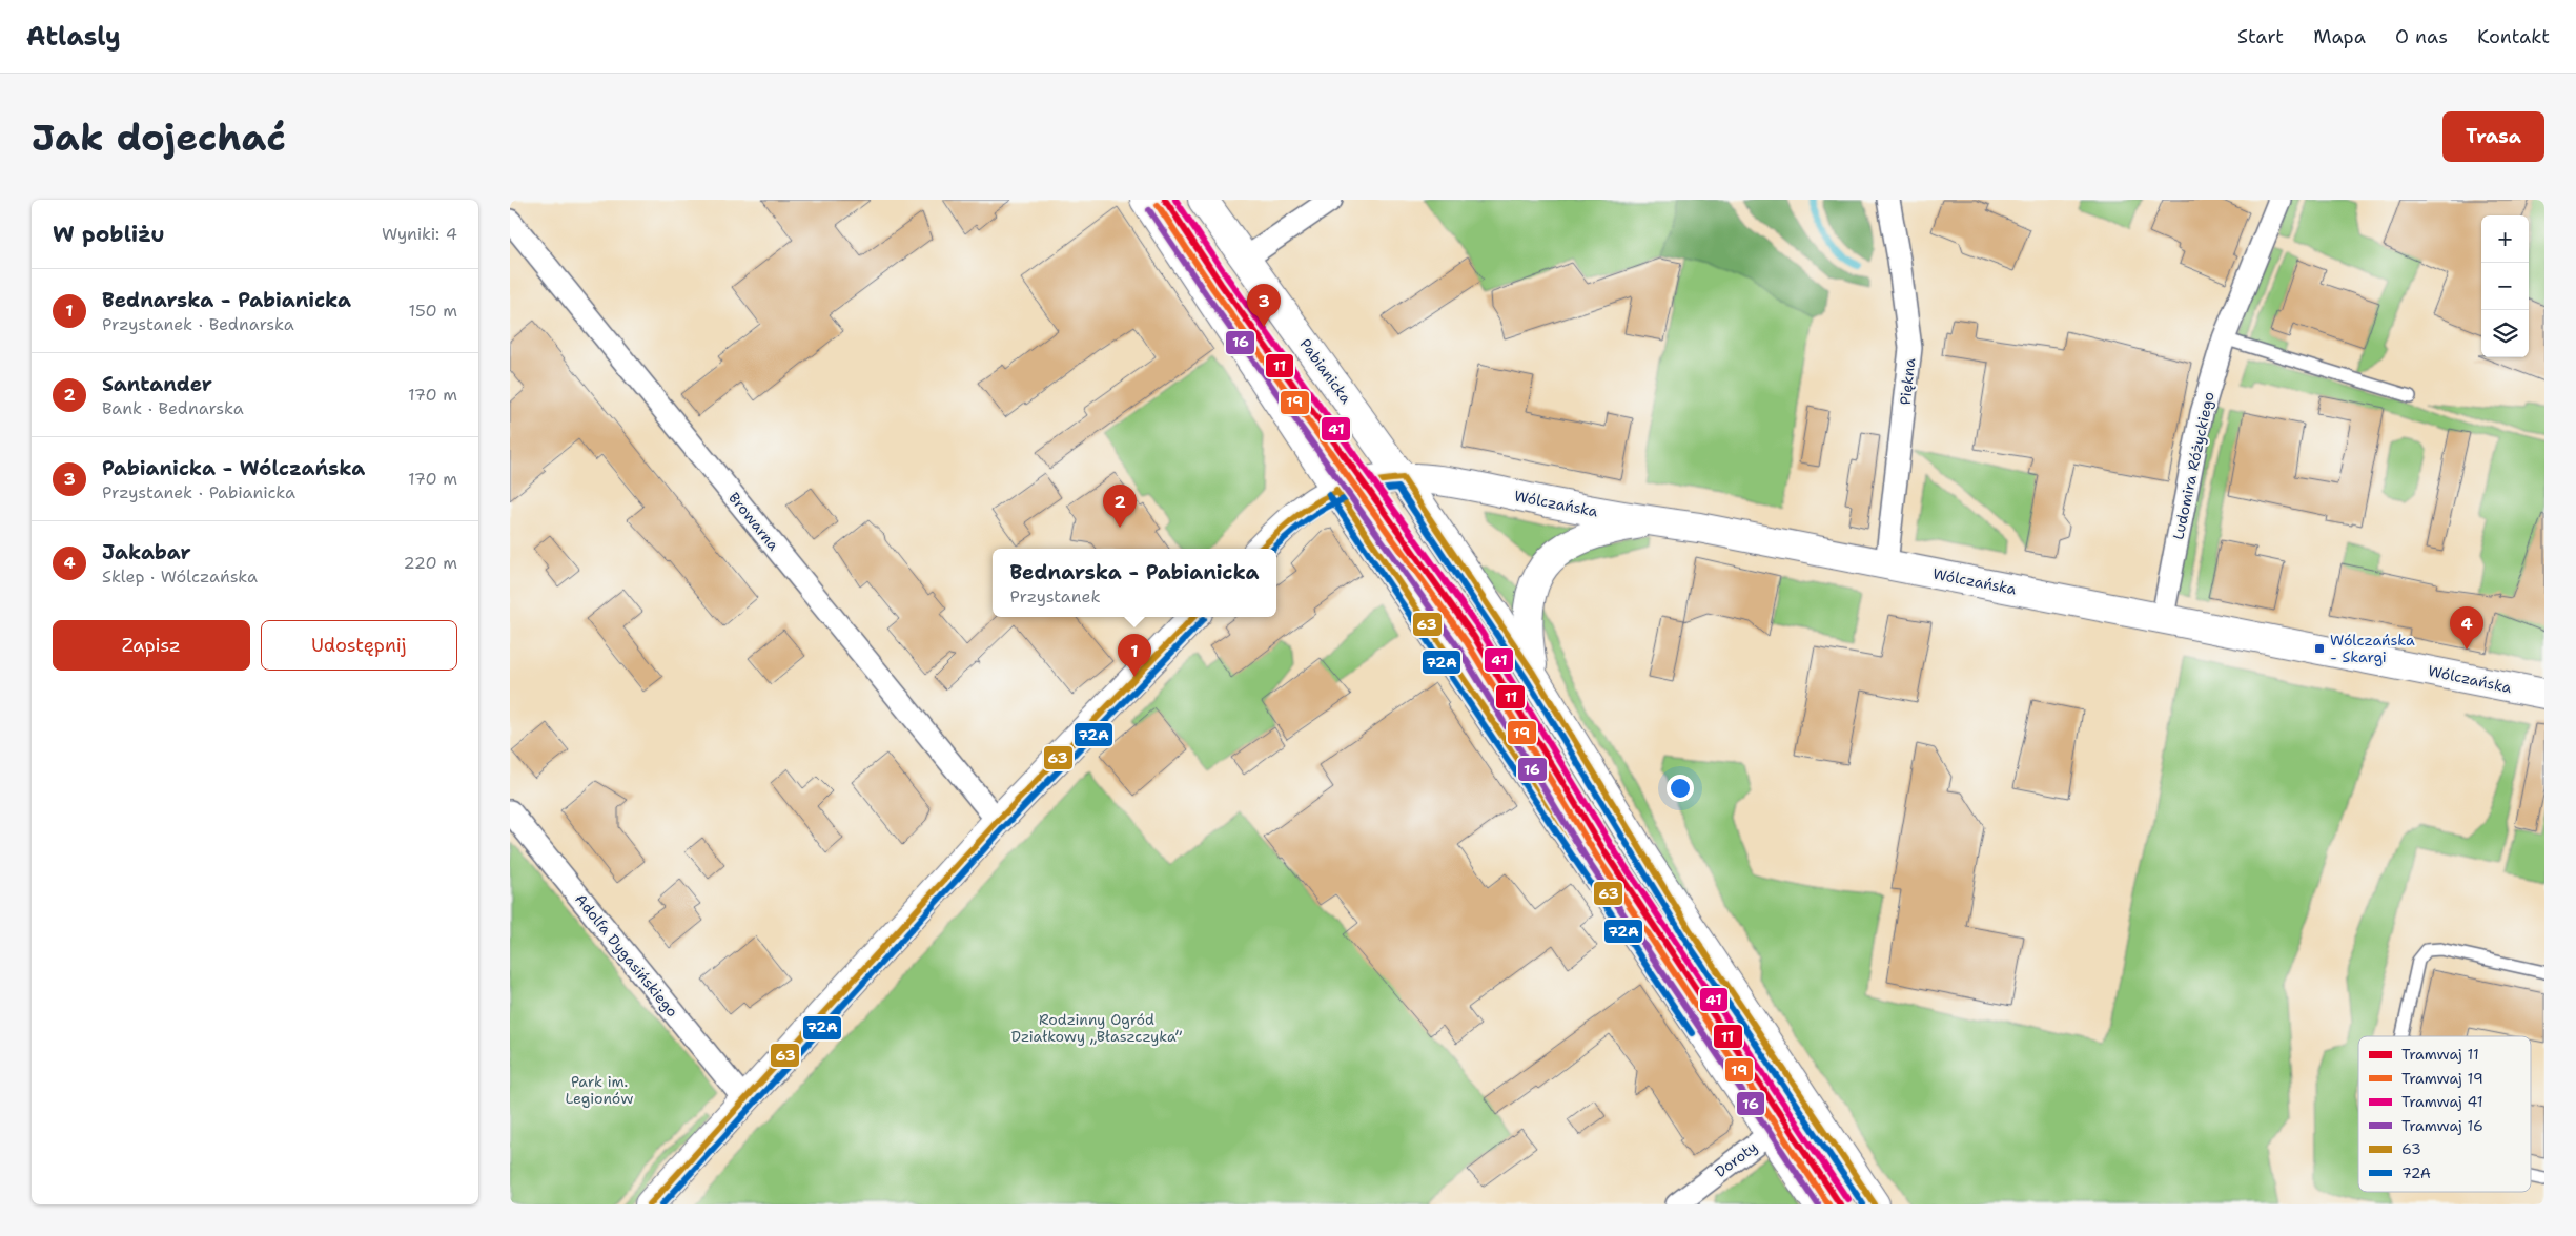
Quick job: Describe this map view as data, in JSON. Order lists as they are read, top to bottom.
{
  "streets": {
    "street": [
      "Pabianicka",
      "Piękna",
      "Ludomira Różyckiego",
      "Wólczańska",
      "Browarna",
      "Adolfa Dygasińskiego",
      "Doroty"
    ]
  },
  "crossings": [
    ["Pabianicka", "Wólczańska"],
    ["Piękna", "Wólczańska"],
    ["Ludomira Różyckiego", "Wólczańska"]
  ],
  "parks": ["Rodzinny Ogród Działkowy „Błaszczyka”", "Park im. Legionów"],
  "places": {
    "transit": ["Wólczańska - Skargi"]
  },
  "lines": [
    "tram line 11",
    "tram line 41",
    "tram line 19",
    "tram line 16",
    "transit line 63",
    "transit line 72A"
  ],
  "legend": [
    "Tramwaj 11",
    "Tramwaj 19",
    "Tramwaj 41",
    "Tramwaj 16",
    "63",
    "72A"
  ],
  "page": {
    "header": "Atlasly",
    "nav": [
      "Start",
      "Mapa",
      "O nas",
      "Kontakt"
    ],
    "buttons": [
      "Trasa",
      ["Zapisz", "Udostępnij"]
    ],
    "title": "Jak dojechać",
    "heading": ["W pobliżu", "Wyniki: 4"],
    "map_buttons": ["+", "−"],
    "list": [
      {
        "mark": "1",
        "name": "Bednarska - Pabianicka",
        "note": "Przystanek · Bednarska",
        "value": "150 m"
      },
      {
        "mark": "2",
        "name": "Santander",
        "note": "Bank · Bednarska",
        "value": "170 m"
      },
      {
        "mark": "3",
        "name": "Pabianicka - Wólczańska",
        "note": "Przystanek · Pabianicka",
        "value": "170 m"
      },
      {
        "mark": "4",
        "name": "Jakabar",
        "note": "Sklep · Wólczańska",
        "value": "220 m"
      }
    ],
    "pins": [
      "3",
      "2",
      "4",
      "1"
    ],
    "popup": ["Bednarska - Pabianicka", "Przystanek"]
  }
}
